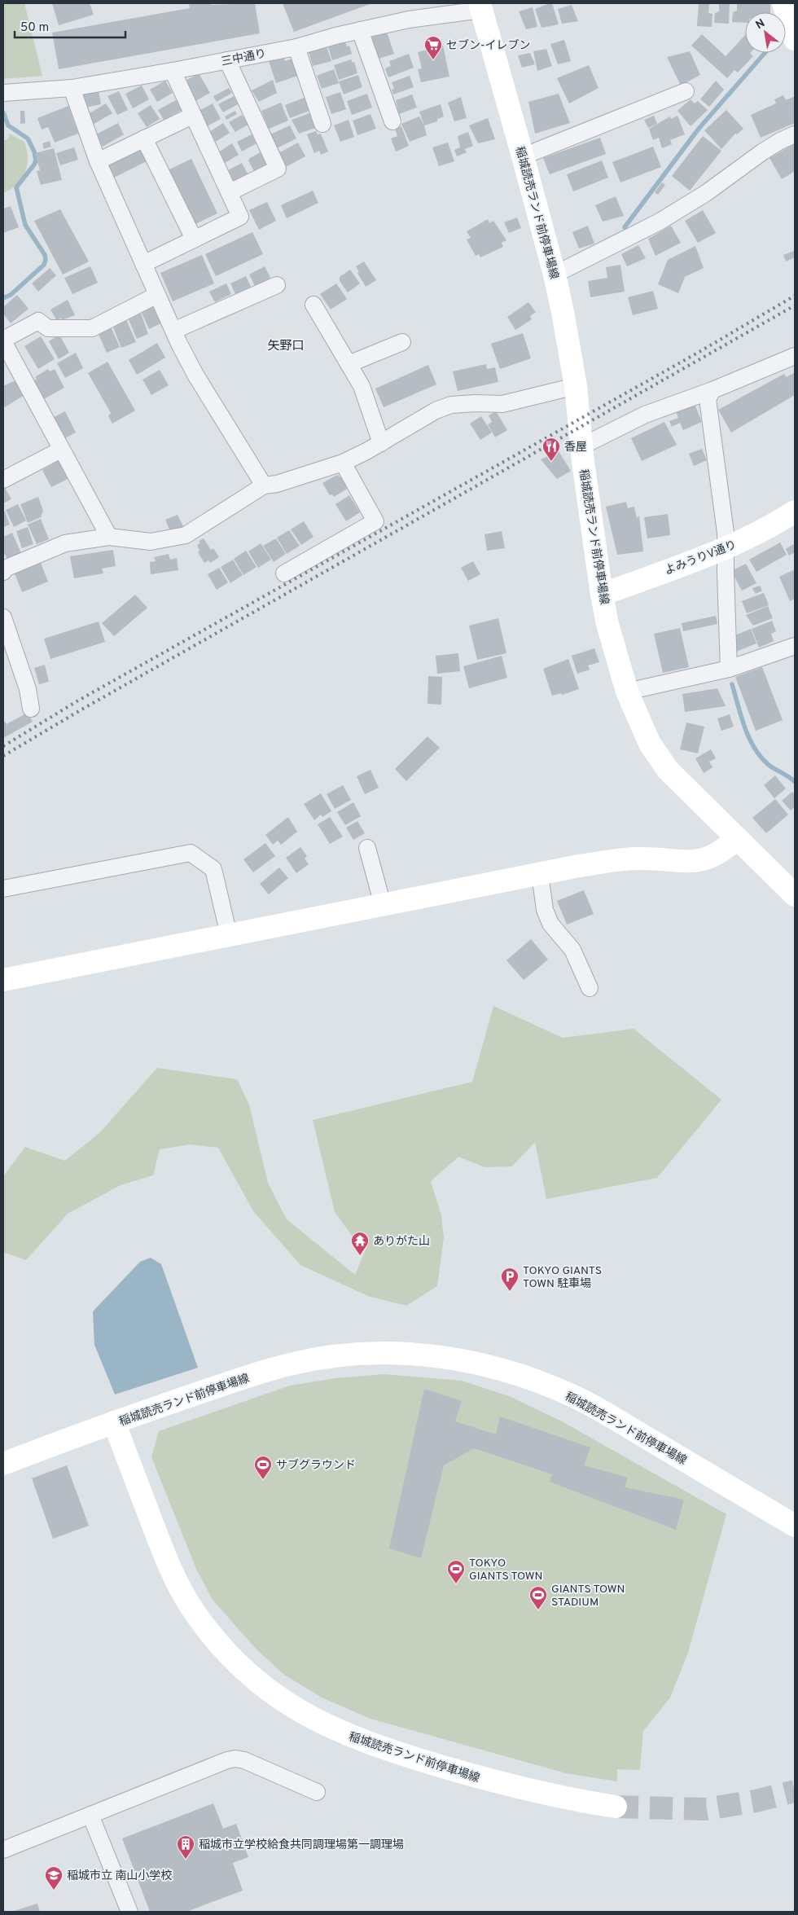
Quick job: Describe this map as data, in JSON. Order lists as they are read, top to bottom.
{
  "streets": {
    "main road": ["稲城読売ランド前停車場線", "よみうりV通り"],
    "street": ["三中通り"]
  },
  "crossings": [
    ["三中通り", "稲城読売ランド前停車場線"],
    ["稲城読売ランド前停車場線", "よみうりV通り"]
  ],
  "districts": ["矢野口"],
  "places": {
    "supermarket": ["セブン-イレブン"],
    "restaurant": ["香屋"],
    "temple": ["ありがた山"],
    "parking": ["TOKYO GIANTS TOWN 駐車場"],
    "sports": ["サブグラウンド", "TOKYO GIANTS TOWN", "GIANTS TOWN STADIUM"],
    "building": ["稲城市立学校給食共同調理場第一調理場"],
    "school or university": ["稲城市立 南山小学校"]
  },
  "scale_bar": "50 m",
  "north": "top left"
}
